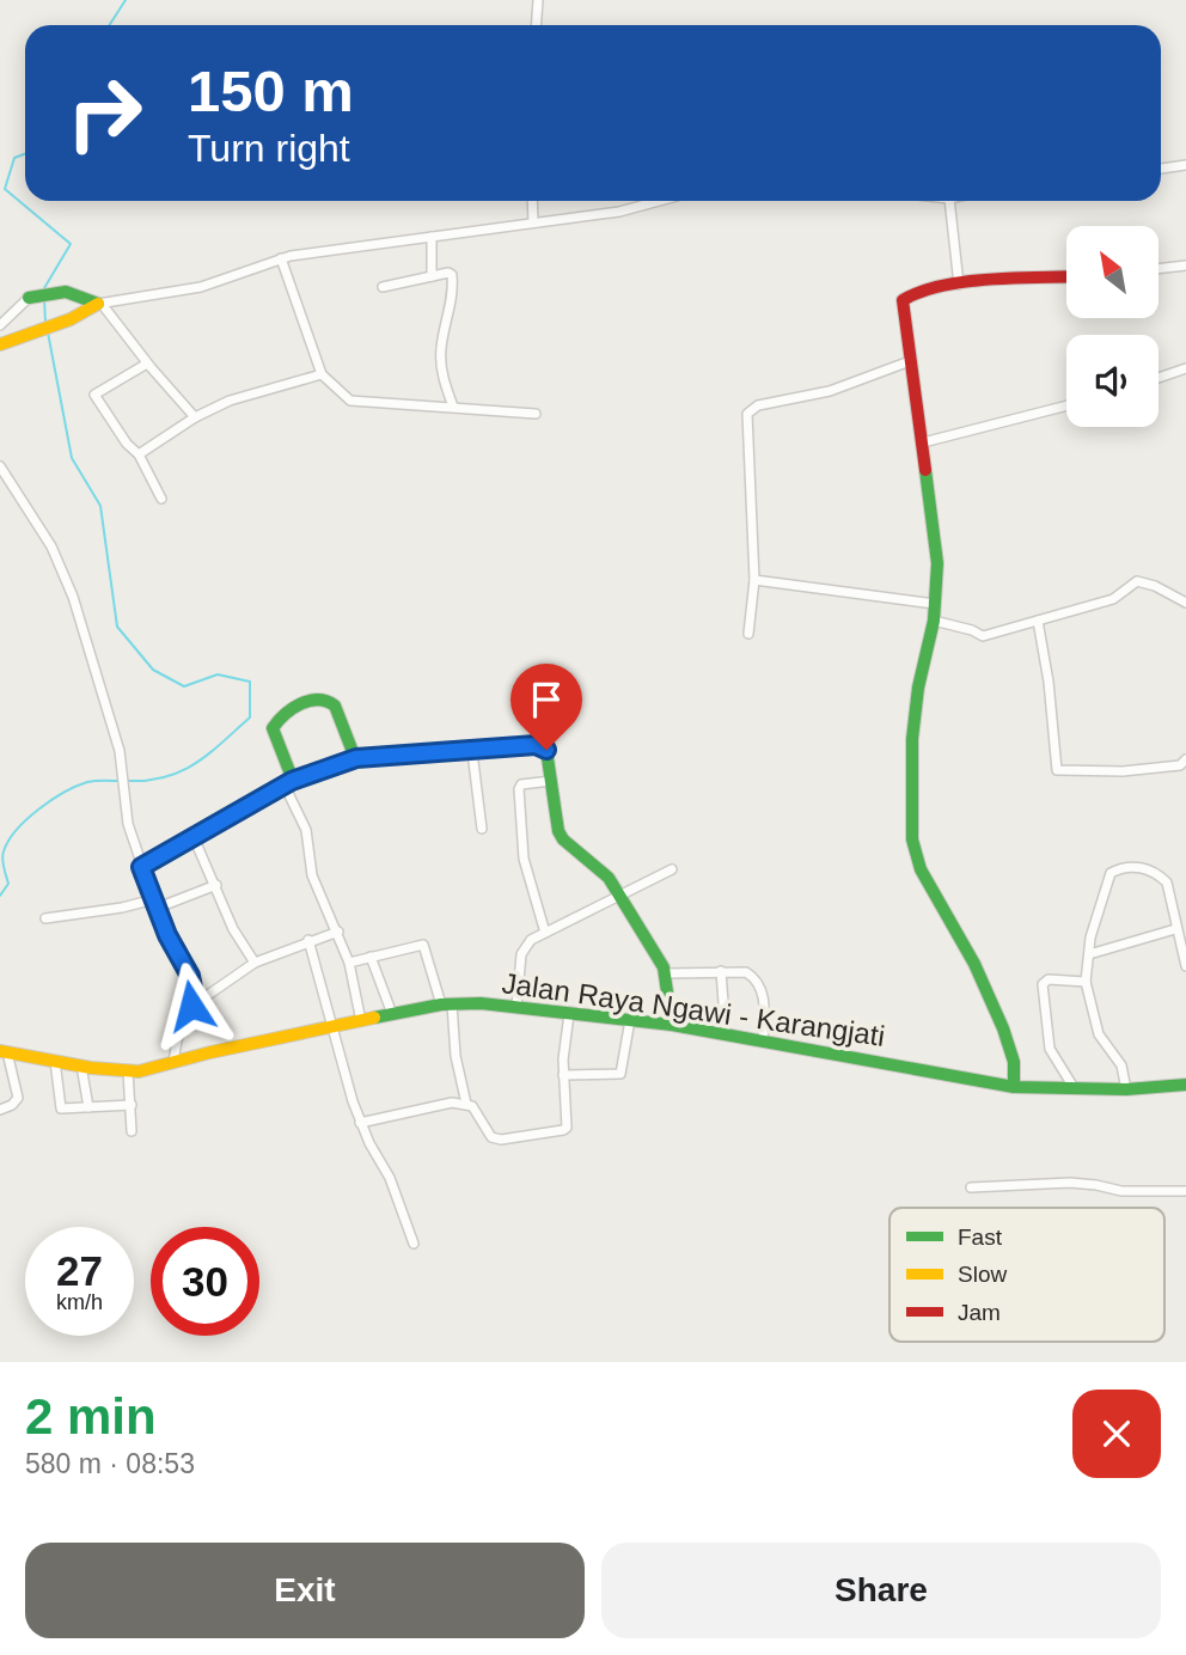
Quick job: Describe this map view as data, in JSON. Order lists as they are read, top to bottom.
{
  "streets": {
    "street": ["Jalan Raya Ngawi - Karangjati"]
  },
  "legend": ["Fast", "Slow", "Jam"],
  "north": "top left",
  "page": {
    "turn": ["150 m", "Turn right"],
    "speed": "27 km/h",
    "limit": "30",
    "heading": ["2 min", "580 m · 08:53"],
    "buttons": ["Exit", "Share"]
  }
}
